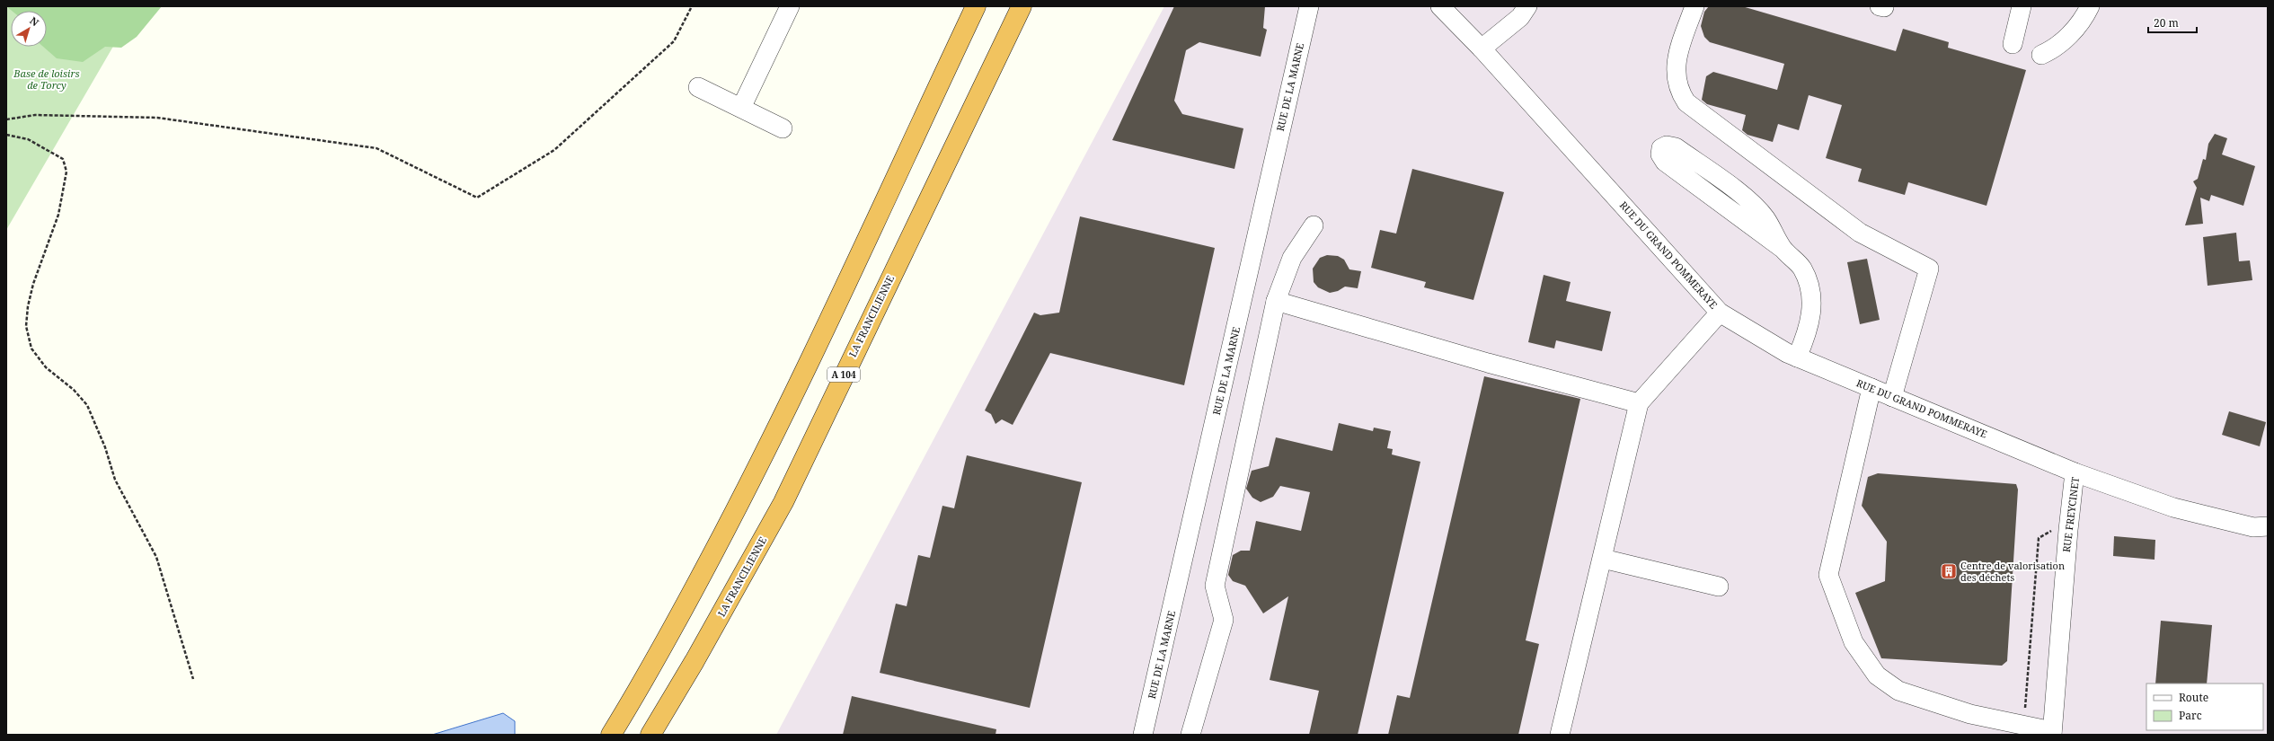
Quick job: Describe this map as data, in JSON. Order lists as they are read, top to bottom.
{
  "streets": {
    "highway": ["LA FRANCILIENNE", "A 104"],
    "street": ["RUE DE LA MARNE", "RUE DU GRAND POMMERAYE", "RUE FREYCINET"]
  },
  "crossings": [
    ["RUE DU GRAND POMMERAYE", "RUE FREYCINET"]
  ],
  "parks": ["Base de loisirs de Torcy"],
  "places": {
    "building": ["Centre de valorisation des déchets"]
  },
  "legend": ["Route", "Parc"],
  "scale_bar": "20 m",
  "north": "top right"
}
